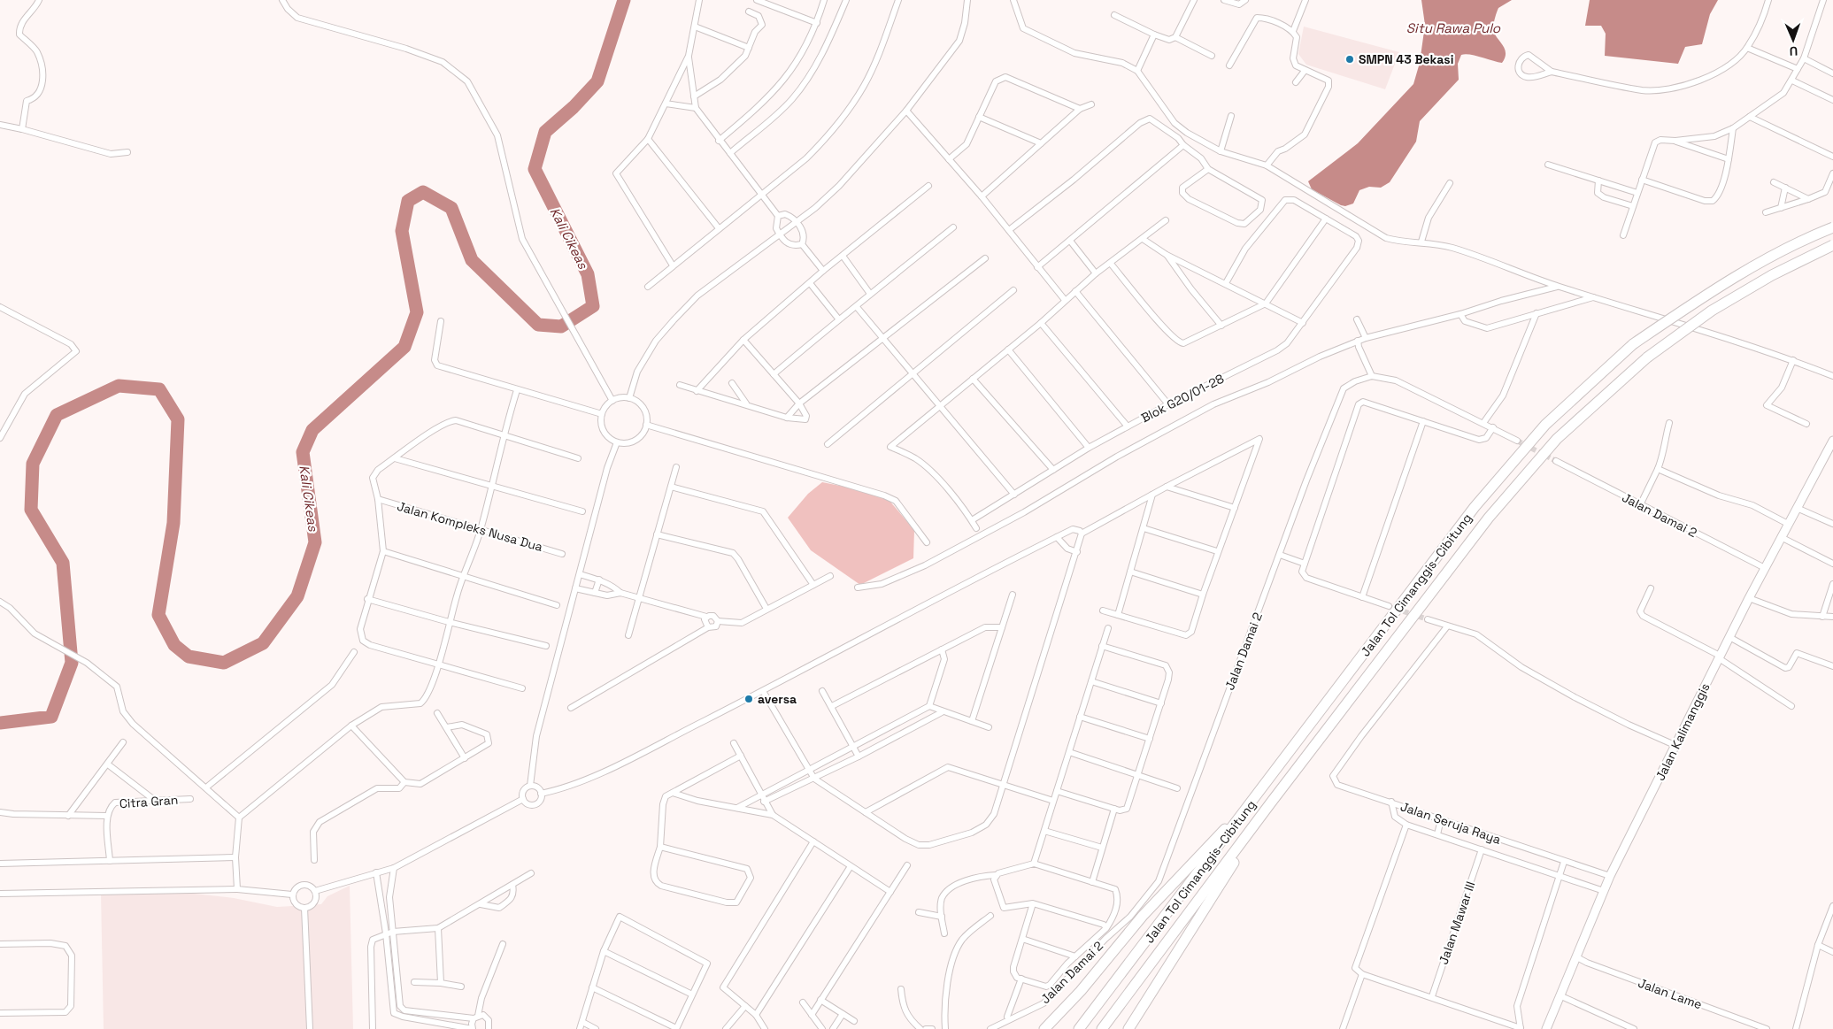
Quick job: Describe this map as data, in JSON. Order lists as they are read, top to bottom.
{
  "streets": {
    "highway": ["Jalan Tol Cimanggis–Cibitung"],
    "main road": ["Jalan Kalimanggis"],
    "street": [
      "Blok G20/01-28",
      "Jalan Damai 2",
      "Jalan Kompleks Nusa Dua",
      "Citra Gran",
      "Jalan Seruja Raya",
      "Jalan Mawar III",
      "Jalan Lame"
    ]
  },
  "crossings": [
    ["Jalan Damai 2", "Jalan Kalimanggis"],
    ["Jalan Kalimanggis", "Jalan Seruja Raya"],
    ["Jalan Kalimanggis", "Jalan Lame"],
    ["Jalan Seruja Raya", "Jalan Mawar III"]
  ],
  "water": ["Situ Rawa Pulo", "Kali Cikeas"],
  "places": ["SMPN 43 Bekasi", "aversa"],
  "north": "bottom"
}
